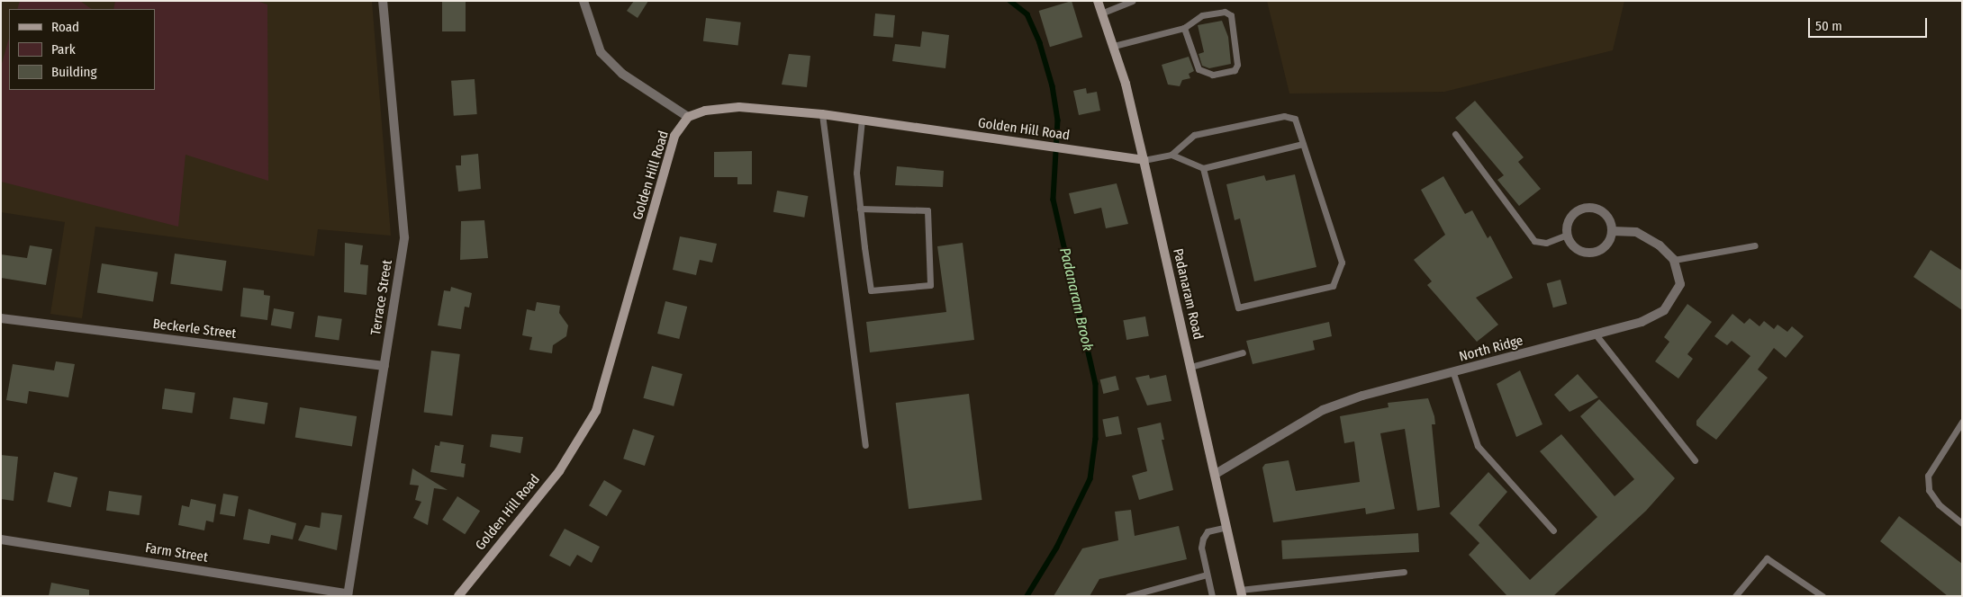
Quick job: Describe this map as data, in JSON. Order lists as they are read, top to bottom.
{
  "streets": {
    "street": [
      "Golden Hill Road",
      "Padanaram Road",
      "Terrace Street",
      "Beckerle Street",
      "North Ridge",
      "Farm Street"
    ]
  },
  "crossings": [
    ["Golden Hill Road", "Padanaram Road"],
    ["Padanaram Road", "North Ridge"],
    ["Terrace Street", "Beckerle Street"],
    ["Terrace Street", "Farm Street"]
  ],
  "water": ["Padanaram Brook"],
  "legend": ["Road", "Park", "Building"],
  "scale_bar": "50 m"
}
